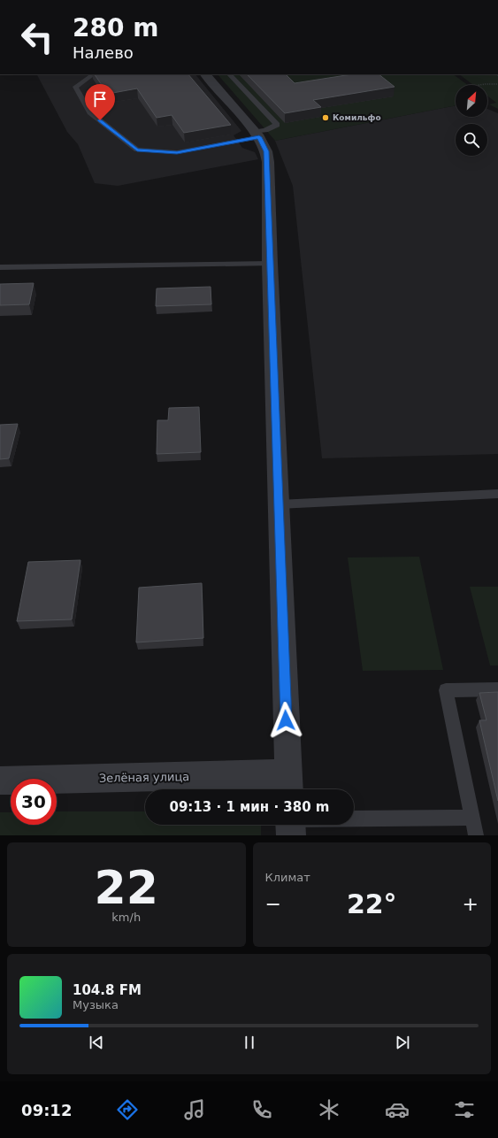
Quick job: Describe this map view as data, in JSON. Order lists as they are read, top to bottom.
{
  "streets": {
    "street": ["Зелёная улица"]
  },
  "places": ["Комильфо"],
  "north": "top right",
  "page": {
    "turn": ["280 m", "Налево"],
    "limit": "30",
    "trip": "09:13 · 1 мин · 380 m",
    "tile": [
      ["22", "km/h"],
      "Климат"
    ],
    "heat": ["−", "22°", "+"],
    "song": ["104.8 FM", "Музыка"],
    "tabs": "09:12"
  }
}
